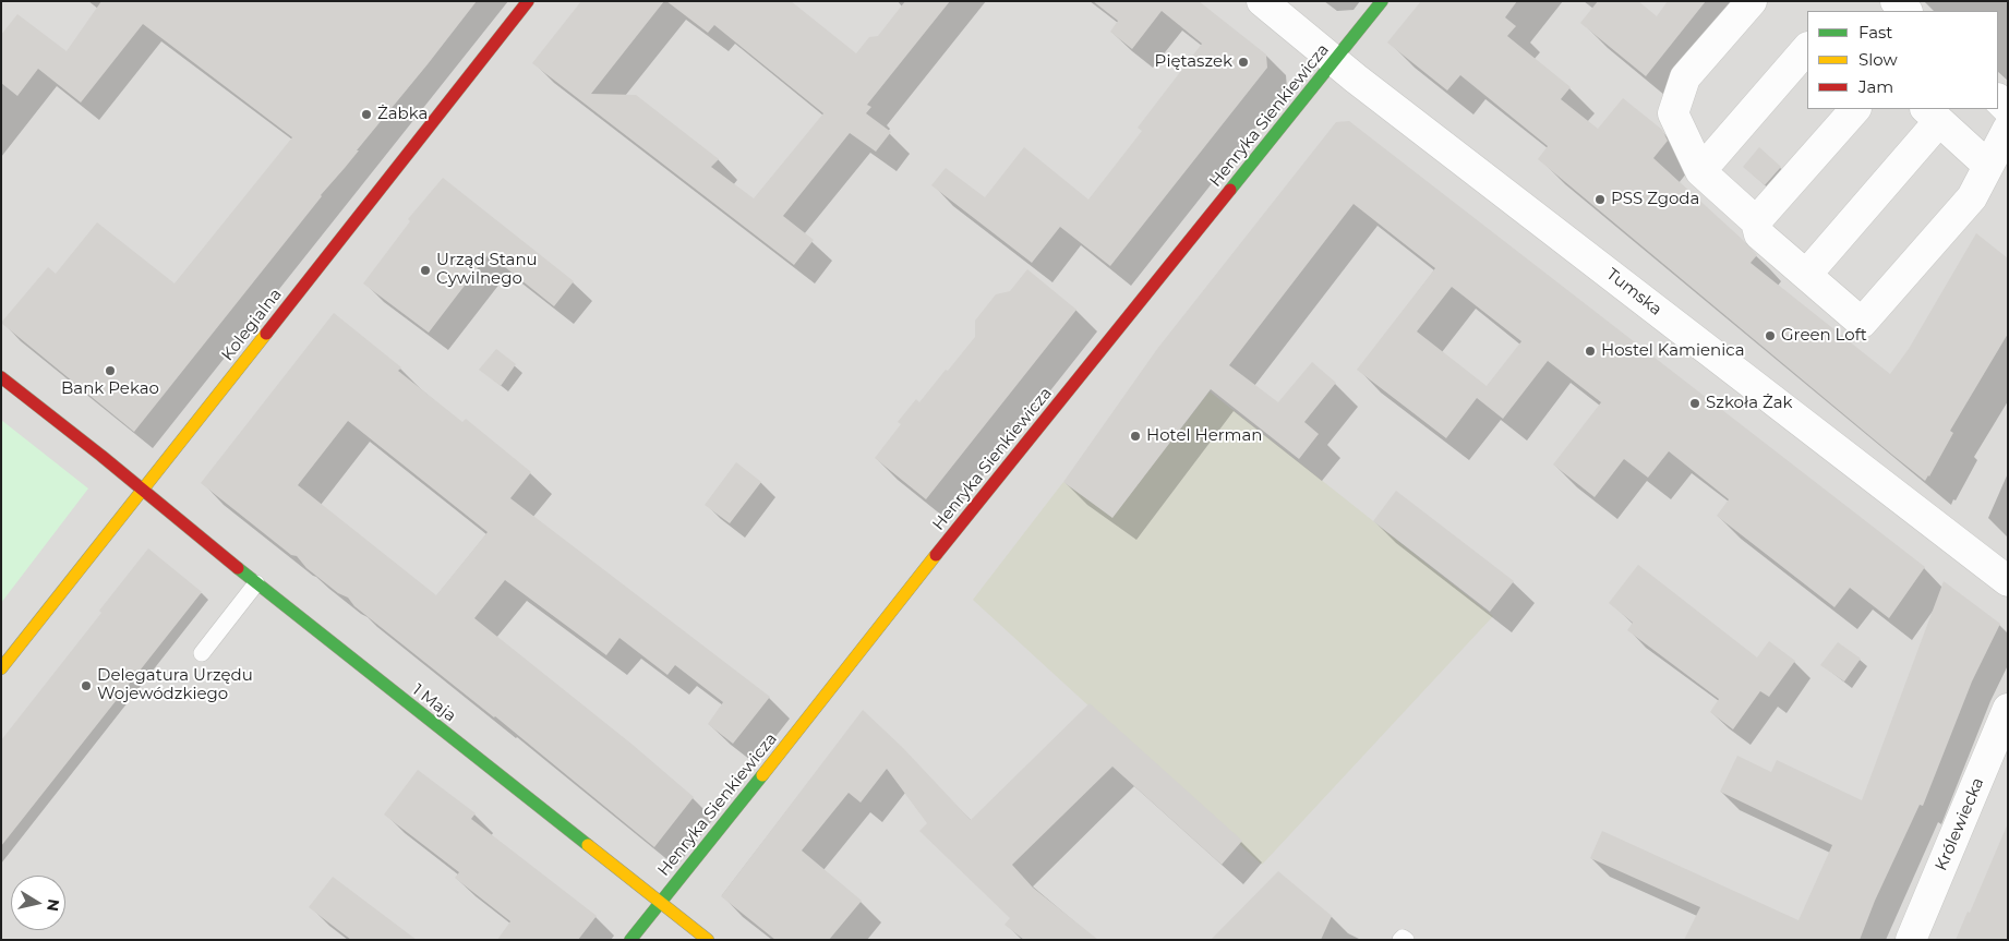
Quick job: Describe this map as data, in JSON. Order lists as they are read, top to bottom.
{
  "streets": {
    "street": [
      "Henryka Sienkiewicza",
      "Tumska",
      "Kolegialna",
      "1 Maja",
      "Królewiecka"
    ]
  },
  "crossings": [
    ["Henryka Sienkiewicza", "Tumska"],
    ["Henryka Sienkiewicza", "1 Maja"],
    ["Kolegialna", "1 Maja"]
  ],
  "places": [
    "Piętaszek",
    "Żabka",
    "PSS Zgoda",
    "Urząd Stanu Cywilnego",
    "Green Loft",
    "Hostel Kamienica",
    "Bank Pekao",
    "Szkoła Żak",
    "Hotel Herman",
    "Delegatura Urzędu Wojewódzkiego"
  ],
  "legend": ["Fast", "Slow", "Jam"],
  "north": "right"
}
